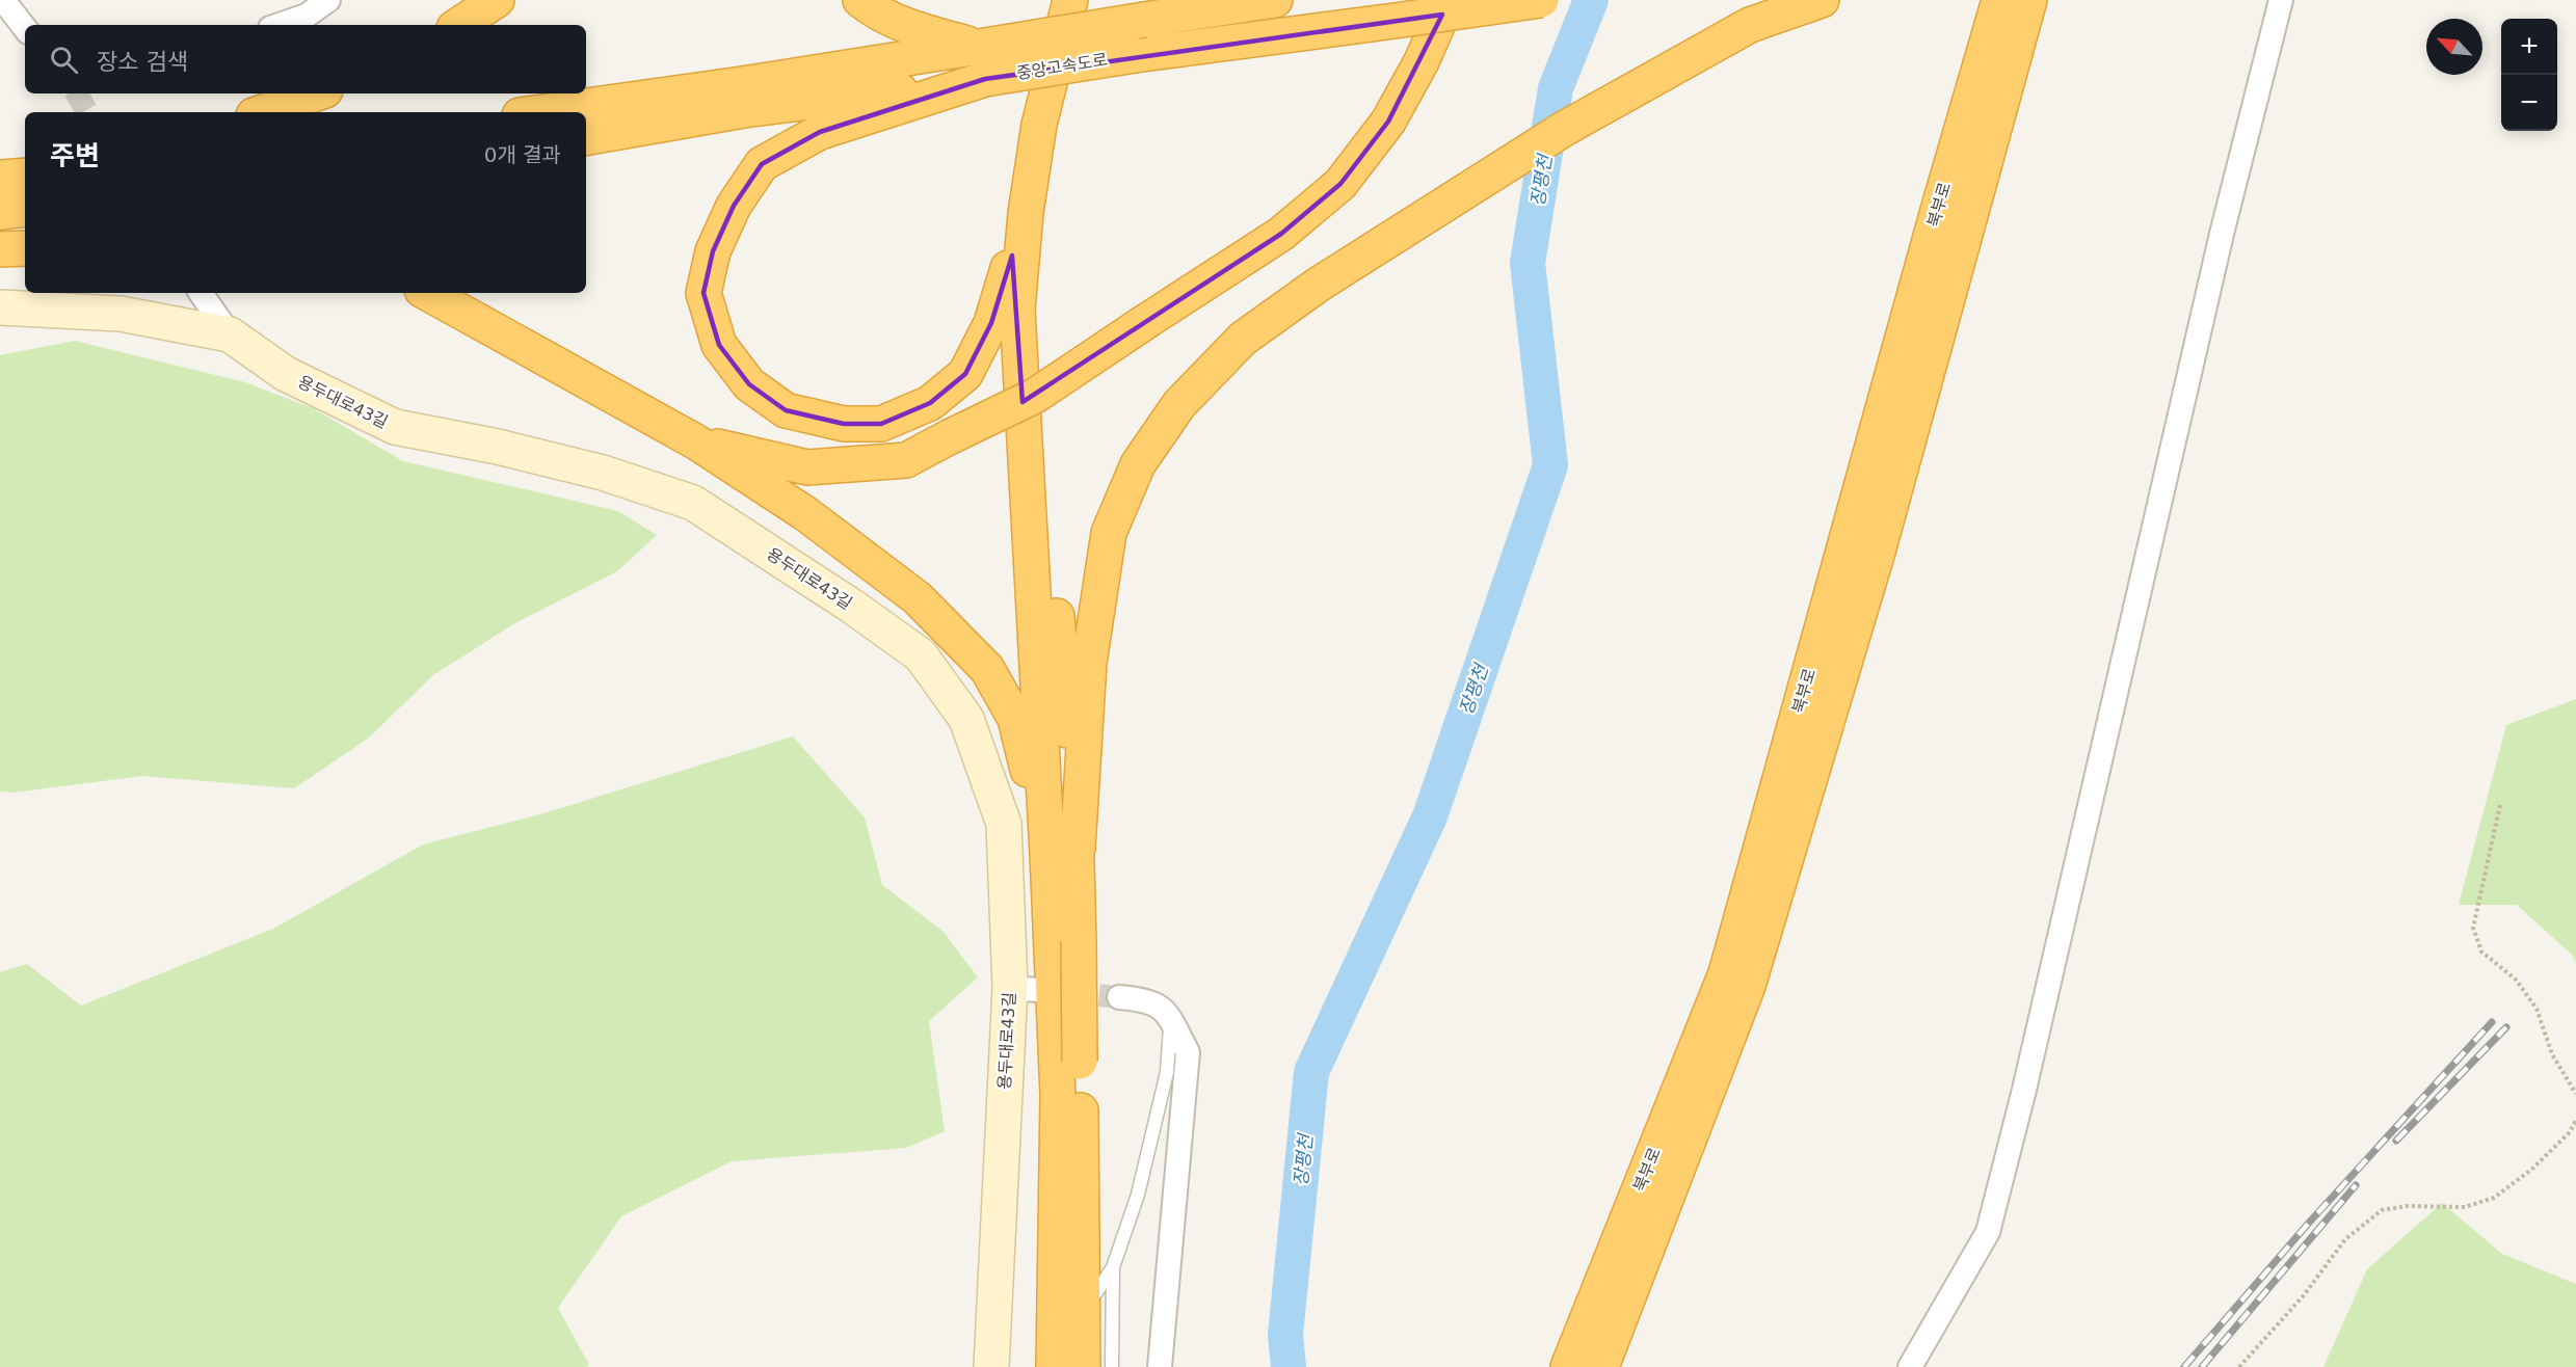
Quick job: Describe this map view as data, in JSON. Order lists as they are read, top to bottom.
{
  "streets": {
    "highway": ["중앙고속도로", "북부로"],
    "street": ["용두대로43길"]
  },
  "water": ["장평천"],
  "north": "top left",
  "page": {
    "map_buttons": ["+", "−"],
    "search": "장소 검색",
    "heading": ["주변", "0개 결과"]
  }
}
